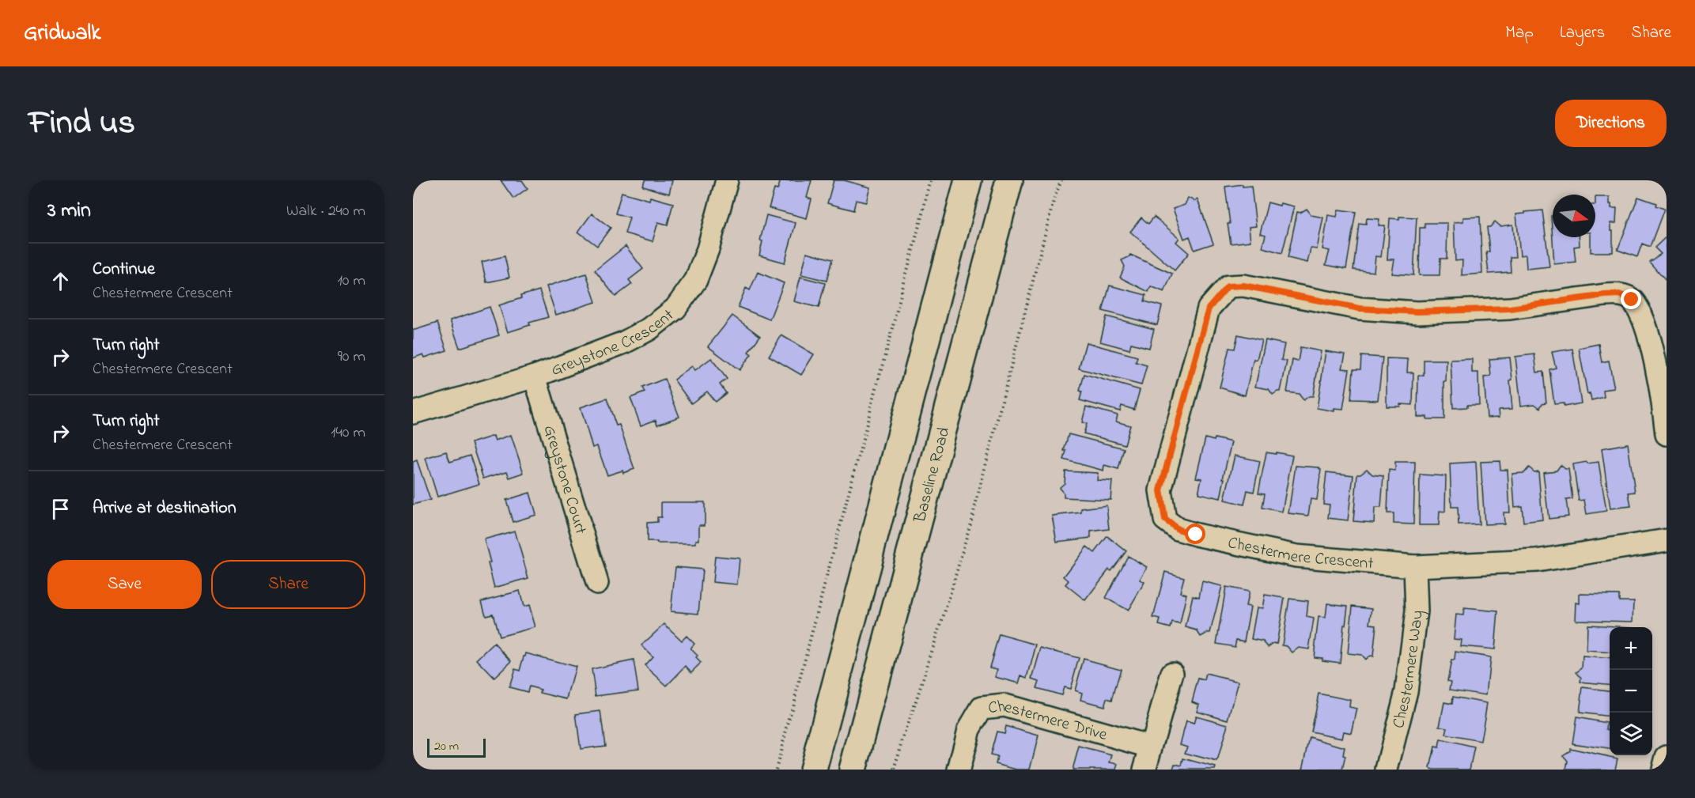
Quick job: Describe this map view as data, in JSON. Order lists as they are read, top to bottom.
{
  "streets": {
    "main road": ["Baseline Road"],
    "street": [
      "Greystone Crescent",
      "Greystone Court",
      "Chestermere Crescent",
      "Chestermere Way",
      "Chestermere Drive"
    ]
  },
  "crossings": [
    ["Greystone Crescent", "Greystone Court"],
    ["Chestermere Crescent", "Chestermere Way"]
  ],
  "scale_bar": "20 m",
  "north": "right",
  "page": {
    "header": "Gridwalk",
    "nav": ["Map", "Layers", "Share"],
    "title": "Find us",
    "buttons": [
      "Directions",
      ["Save", "Share"]
    ],
    "heading": ["3 min", "Walk · 240 m"],
    "list": [
      ["Continue", "Chestermere Crescent", "10 m"],
      ["Turn right", "Chestermere Crescent", "90 m"],
      ["Turn right", "Chestermere Crescent", "140 m"],
      "Arrive at destination"
    ],
    "map_buttons": ["+", "−"],
    "scale": "20 m"
  }
}
